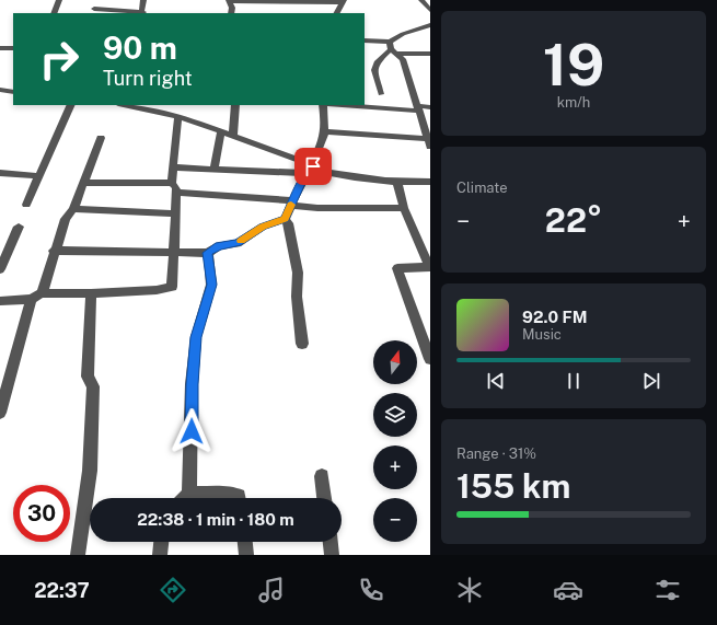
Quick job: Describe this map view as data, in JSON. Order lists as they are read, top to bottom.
{
  "north": "top",
  "page": {
    "tile": [
      ["19", "km/h"],
      "Climate",
      ["Range · 31%", "155 km"]
    ],
    "turn": ["90 m", "Turn right"],
    "heat": ["−", "22°", "+"],
    "song": ["92.0 FM", "Music"],
    "map_buttons": ["+", "−"],
    "limit": "30",
    "trip": "22:38 · 1 min · 180 m",
    "tabs": "22:37"
  }
}
